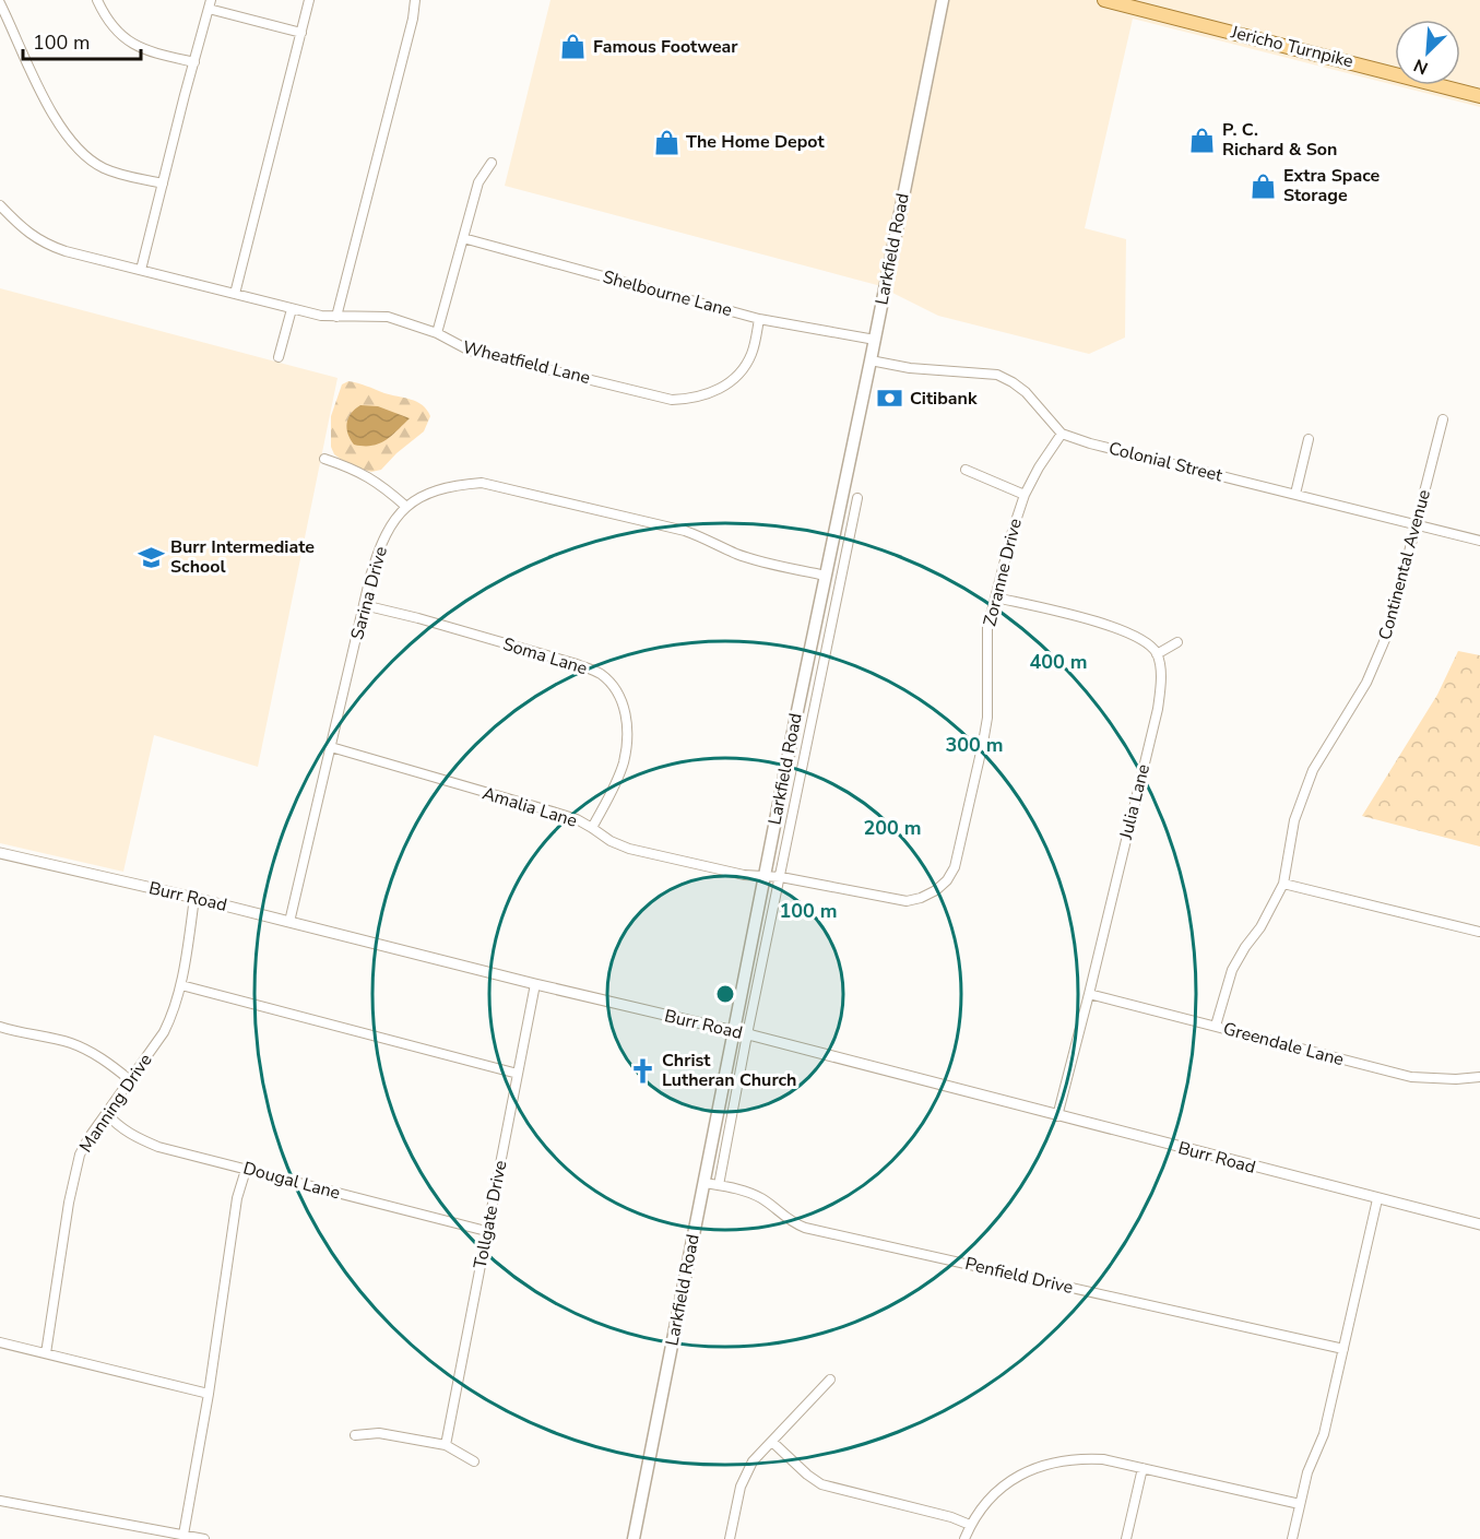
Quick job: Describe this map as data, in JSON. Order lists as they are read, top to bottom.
{
  "streets": {
    "main road": ["Jericho Turnpike", "Larkfield Road"],
    "street": [
      "Shelbourne Lane",
      "Wheatfield Lane",
      "Colonial Street",
      "Continental Avenue",
      "Zoranne Drive",
      "Sarina Drive",
      "Soma Lane",
      "Julia Lane",
      "Amalia Lane",
      "Burr Road",
      "Greendale Lane",
      "Manning Drive",
      "Dougal Lane",
      "Tollgate Drive",
      "Penfield Drive"
    ]
  },
  "crossings": [
    ["Larkfield Road", "Shelbourne Lane"],
    ["Larkfield Road", "Colonial Street"],
    ["Larkfield Road", "Zoranne Drive"],
    ["Larkfield Road", "Sarina Drive"],
    ["Larkfield Road", "Amalia Lane"],
    ["Larkfield Road", "Burr Road"],
    ["Larkfield Road", "Penfield Drive"],
    ["Shelbourne Lane", "Wheatfield Lane"],
    ["Colonial Street", "Continental Avenue"],
    ["Colonial Street", "Zoranne Drive"],
    ["Continental Avenue", "Greendale Lane"],
    ["Zoranne Drive", "Amalia Lane"],
    ["Sarina Drive", "Soma Lane"],
    ["Sarina Drive", "Amalia Lane"],
    ["Sarina Drive", "Burr Road"],
    ["Soma Lane", "Amalia Lane"],
    ["Julia Lane", "Burr Road"],
    ["Julia Lane", "Greendale Lane"],
    ["Burr Road", "Manning Drive"],
    ["Burr Road", "Tollgate Drive"],
    ["Manning Drive", "Dougal Lane"],
    ["Dougal Lane", "Tollgate Drive"]
  ],
  "places": {
    "shop": [
      "Famous Footwear",
      "P. C. Richard & Son",
      "The Home Depot",
      "Extra Space Storage"
    ],
    "bank": ["Citibank"],
    "school or university": ["Burr Intermediate School"],
    "church": ["Christ Lutheran Church"]
  },
  "scale_bar": "100 m",
  "north": "bottom left",
  "rings": [
    "400 m",
    "300 m",
    "200 m",
    "100 m"
  ]
}
